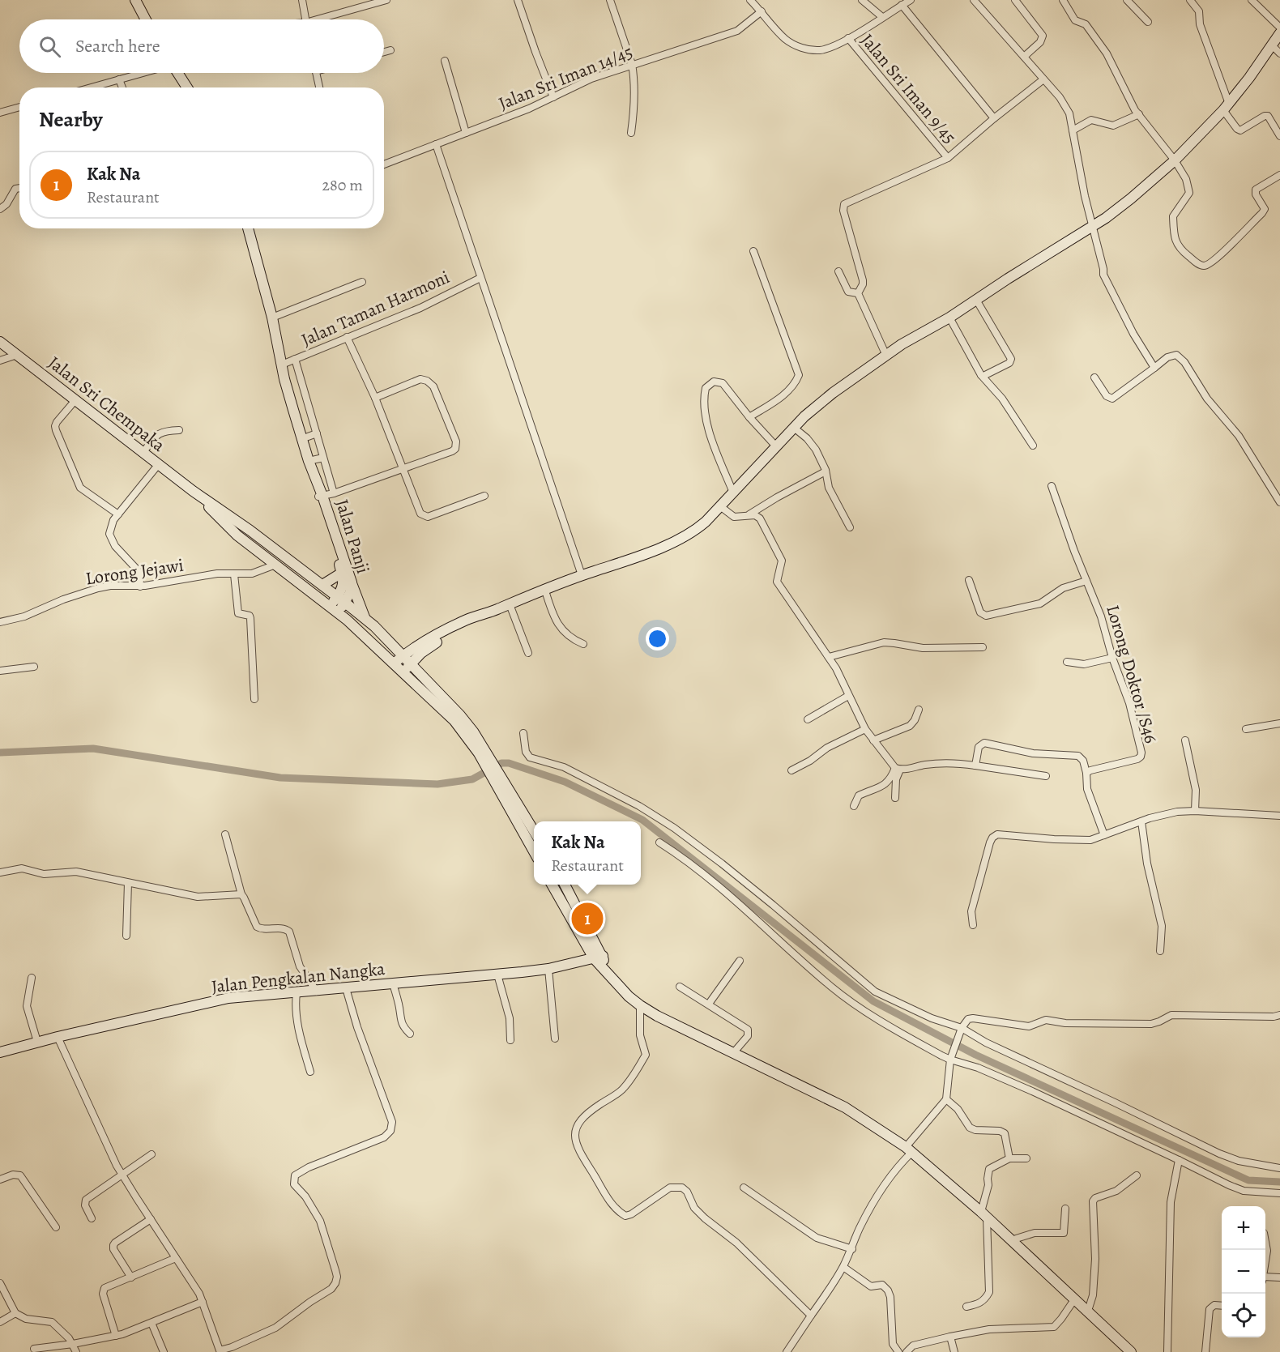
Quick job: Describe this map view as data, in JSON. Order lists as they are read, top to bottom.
{
  "streets": {
    "main road": ["Jalan Sri Chempaka", "Jalan Panji", "Jalan Pengkalan Nangka"],
    "street": [
      "Jalan Sri Iman 14/45",
      "Jalan Sri Iman 9/45",
      "Jalan Taman Harmoni",
      "Lorong Jejawi",
      "Lorong Doktor /S46"
    ]
  },
  "page": {
    "search": "Search here",
    "heading": "Nearby",
    "list": [
      {
        "mark": "1",
        "name": "Kak Na",
        "note": "Restaurant",
        "value": "280 m"
      }
    ],
    "popup": ["Kak Na", "Restaurant"],
    "pins": "1",
    "map_buttons": ["+", "−"]
  }
}
